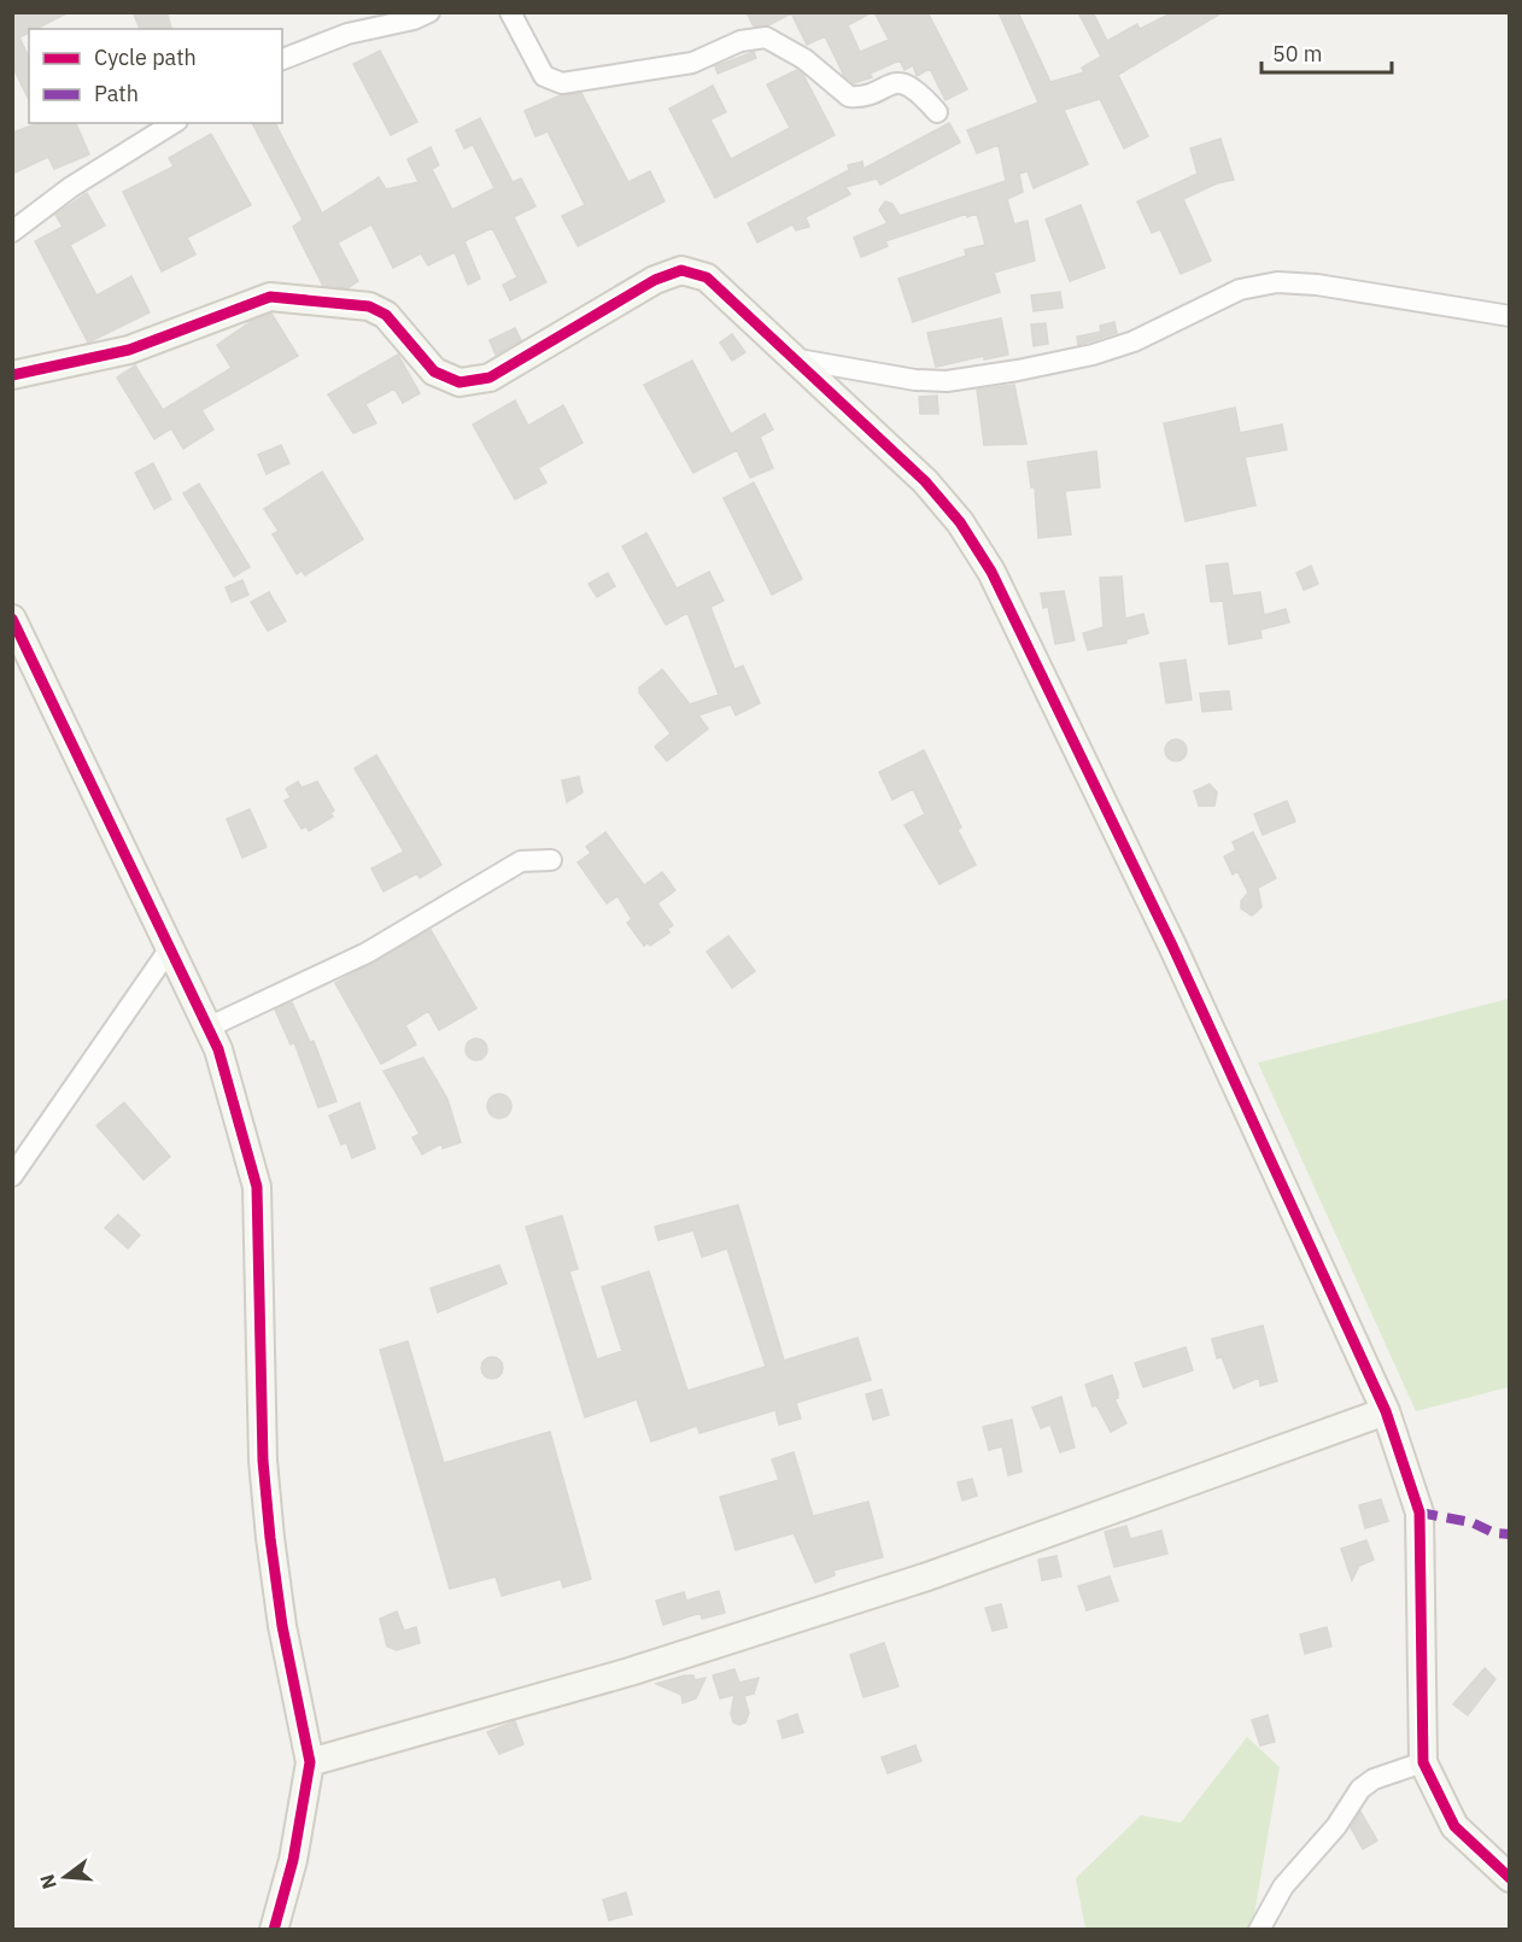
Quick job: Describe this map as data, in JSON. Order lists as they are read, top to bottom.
{
  "legend": ["Cycle path", "Path"],
  "scale_bar": "50 m",
  "north": "left"
}
